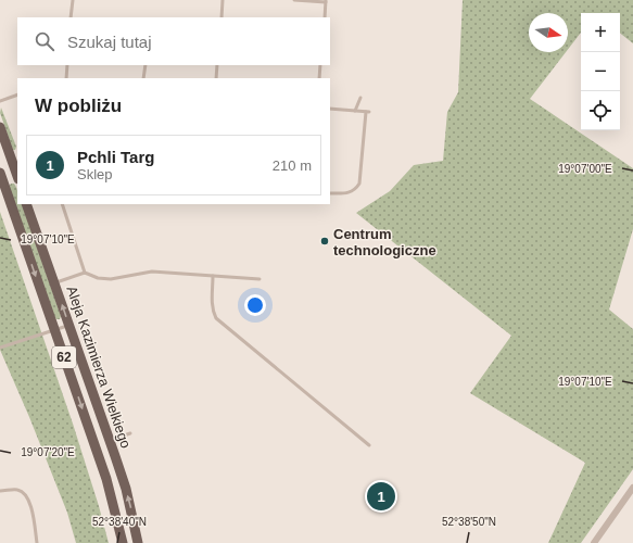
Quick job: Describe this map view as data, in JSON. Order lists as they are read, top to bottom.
{
  "streets": {
    "main road": ["62", "Aleja Kazimierza Wielkiego"]
  },
  "places": ["Centrum technologiczne"],
  "north": "right",
  "page": {
    "map_buttons": ["+", "−"],
    "search": "Szukaj tutaj",
    "heading": "W pobliżu",
    "list": [
      {
        "mark": "1",
        "name": "Pchli Targ",
        "note": "Sklep",
        "value": "210 m"
      }
    ],
    "pins": "1"
  },
  "coordinates": [
    "19°07'00\"E",
    "19°07'10\"E",
    "19°07'20\"E",
    "52°38'40\"N",
    "52°38'50\"N"
  ]
}
